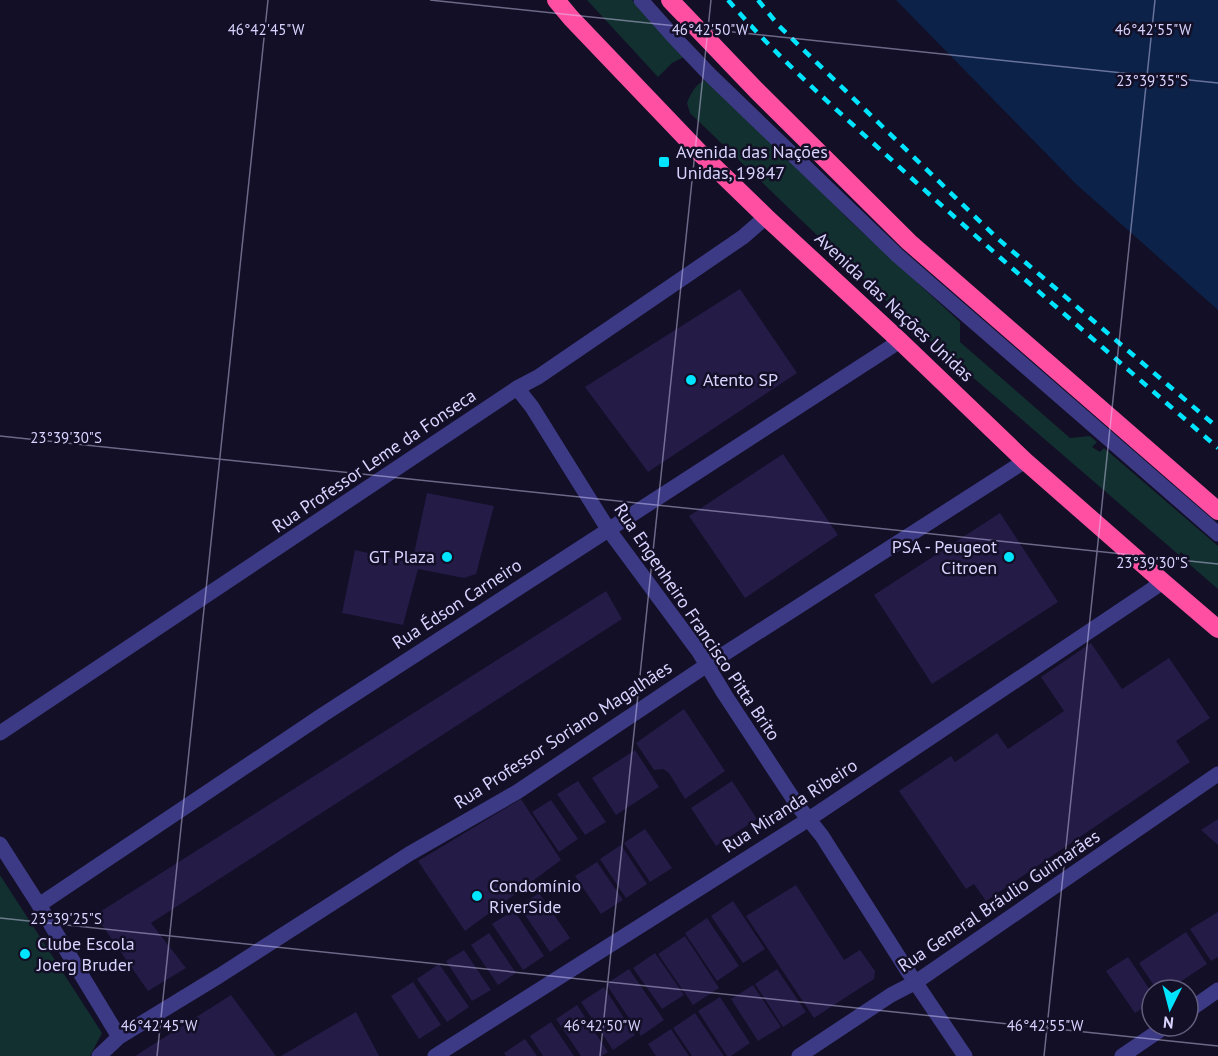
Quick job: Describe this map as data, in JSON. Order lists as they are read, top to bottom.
{
  "streets": {
    "highway": ["Avenida das Nações Unidas"],
    "street": [
      "Rua Professor Leme da Fonseca",
      "Rua Édson Carneiro",
      "Rua Engenheiro Francisco Pitta Brito",
      "Rua Professor Soriano Magalhães",
      "Rua Miranda Ribeiro",
      "Rua General Bráulio Guimarães"
    ]
  },
  "crossings": [
    ["Avenida das Nações Unidas", "Rua Professor Leme da Fonseca"],
    ["Avenida das Nações Unidas", "Rua Édson Carneiro"],
    ["Avenida das Nações Unidas", "Rua Professor Soriano Magalhães"],
    ["Avenida das Nações Unidas", "Rua Miranda Ribeiro"],
    ["Rua Professor Leme da Fonseca", "Rua Engenheiro Francisco Pitta Brito"],
    ["Rua Édson Carneiro", "Rua Engenheiro Francisco Pitta Brito"],
    ["Rua Engenheiro Francisco Pitta Brito", "Rua Professor Soriano Magalhães"],
    ["Rua Engenheiro Francisco Pitta Brito", "Rua Miranda Ribeiro"],
    ["Rua Engenheiro Francisco Pitta Brito", "Rua General Bráulio Guimarães"]
  ],
  "places": {
    "transit": ["Avenida das Nações Unidas, 19847"],
    "other": [
      "Atento SP",
      "GT Plaza",
      "PSA - Peugeot Citroen",
      "Condomínio RiverSide",
      "Clube Escola Joerg Bruder"
    ]
  },
  "north": "bottom",
  "coordinates": [
    "46°42'45\"W",
    "46°42'50\"W",
    "46°42'55\"W",
    "23°39'35\"S",
    "23°39'30\"S",
    "23°39'25\"S"
  ]
}
